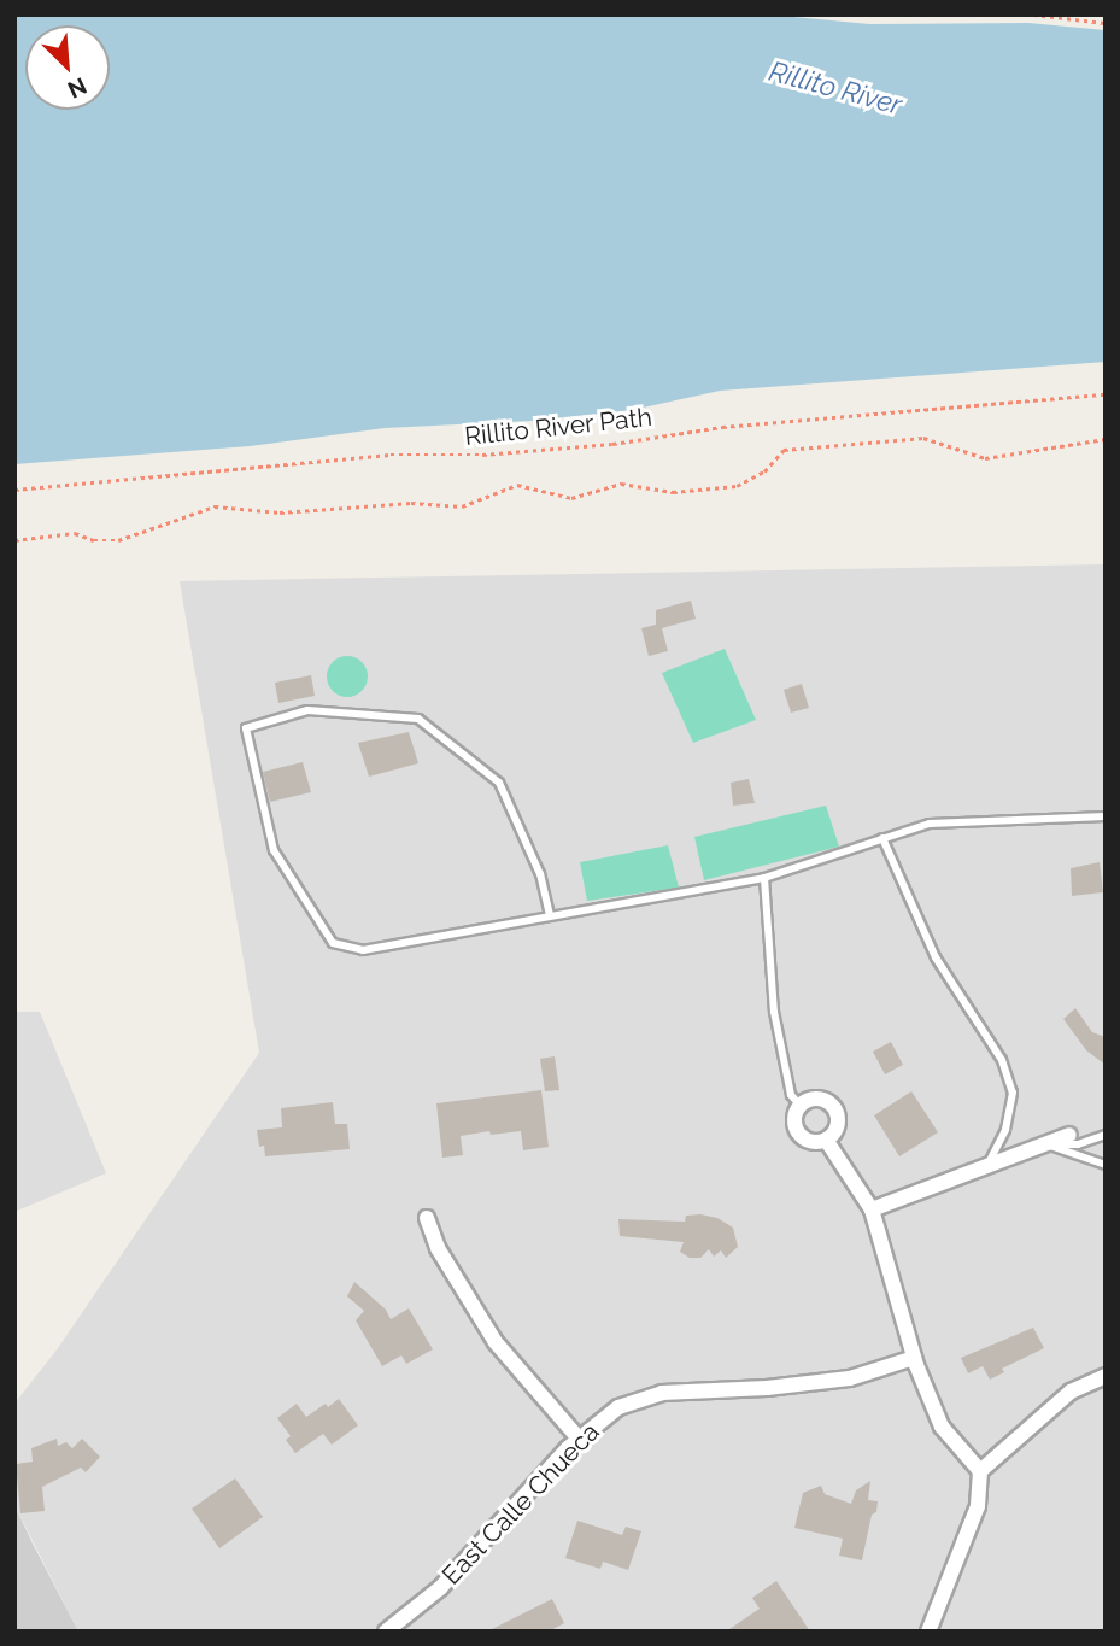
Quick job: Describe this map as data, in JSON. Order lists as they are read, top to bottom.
{
  "streets": {
    "street": ["East Calle Chueca"],
    "path": ["Rillito River Path"]
  },
  "water": ["Rillito River"],
  "north": "bottom right"
}
